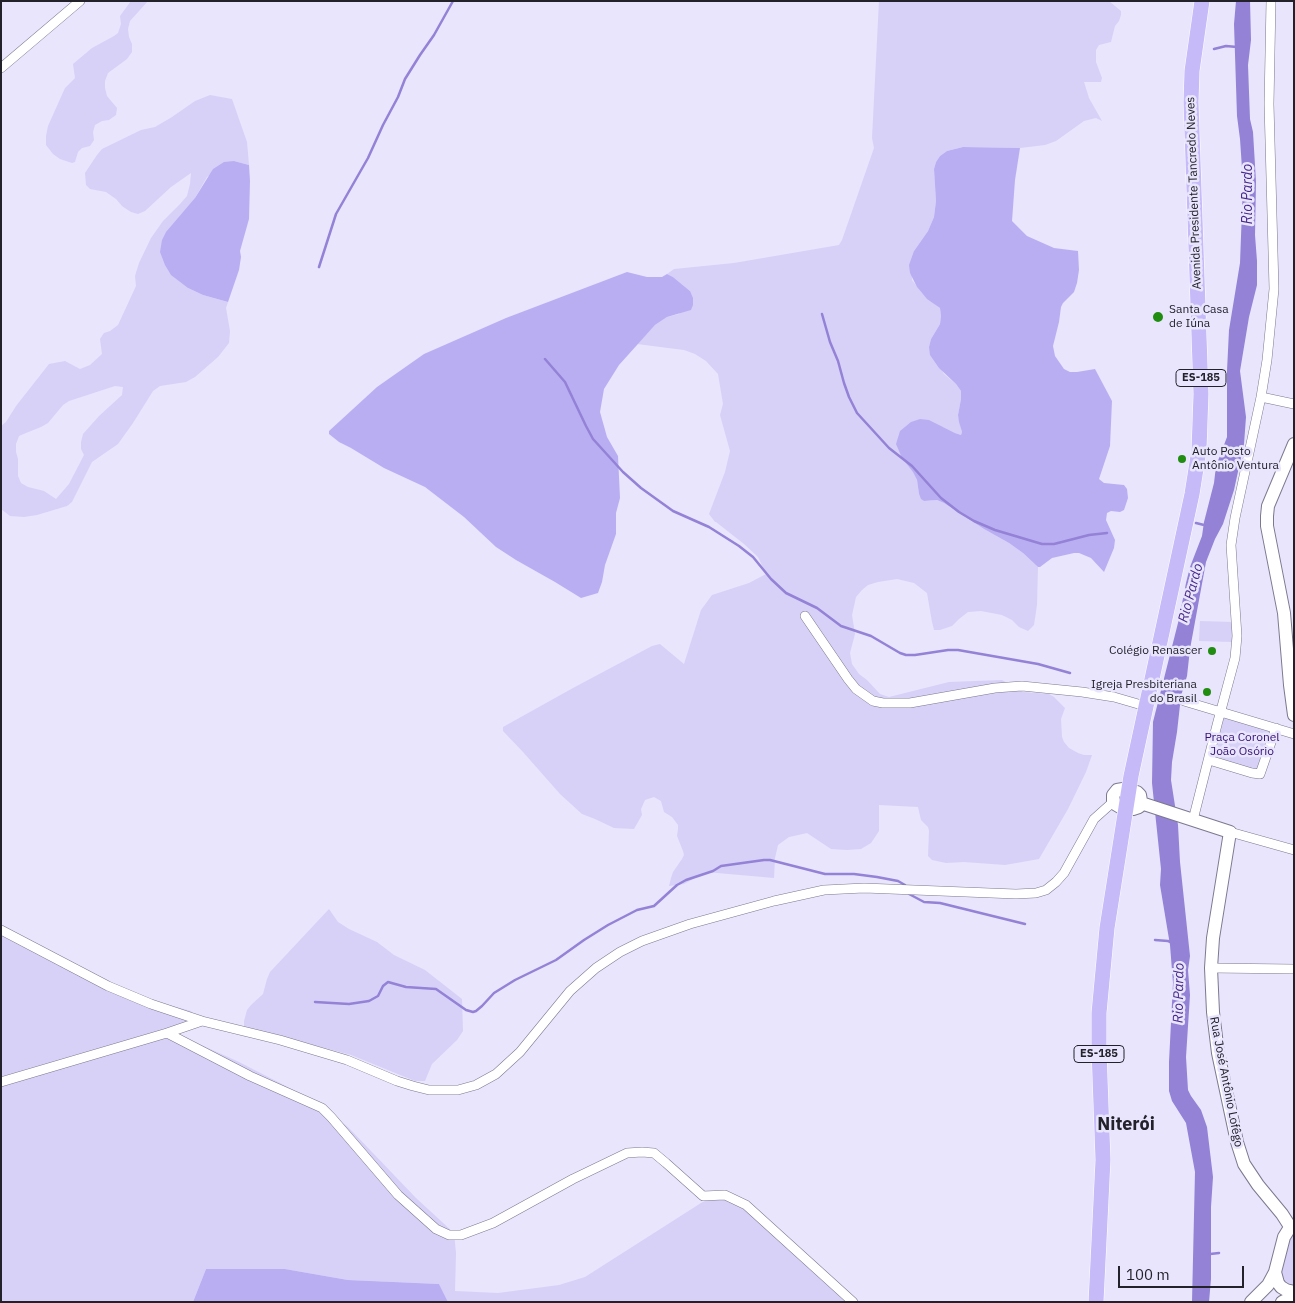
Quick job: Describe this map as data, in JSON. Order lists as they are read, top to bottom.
{
  "streets": {
    "main road": ["Avenida Presidente Tancredo Neves", "ES-185"],
    "street": ["Rua José Antônio Lofêgo"]
  },
  "districts": ["Niterói"],
  "water": ["Rio Pardo"],
  "parks": ["Praça Coronel João Osório"],
  "places": [
    "Santa Casa de Iúna",
    "Auto Posto Antônio Ventura",
    "Colégio Renascer",
    "Igreja Presbiteriana do Brasil"
  ],
  "scale_bar": "100 m"
}
